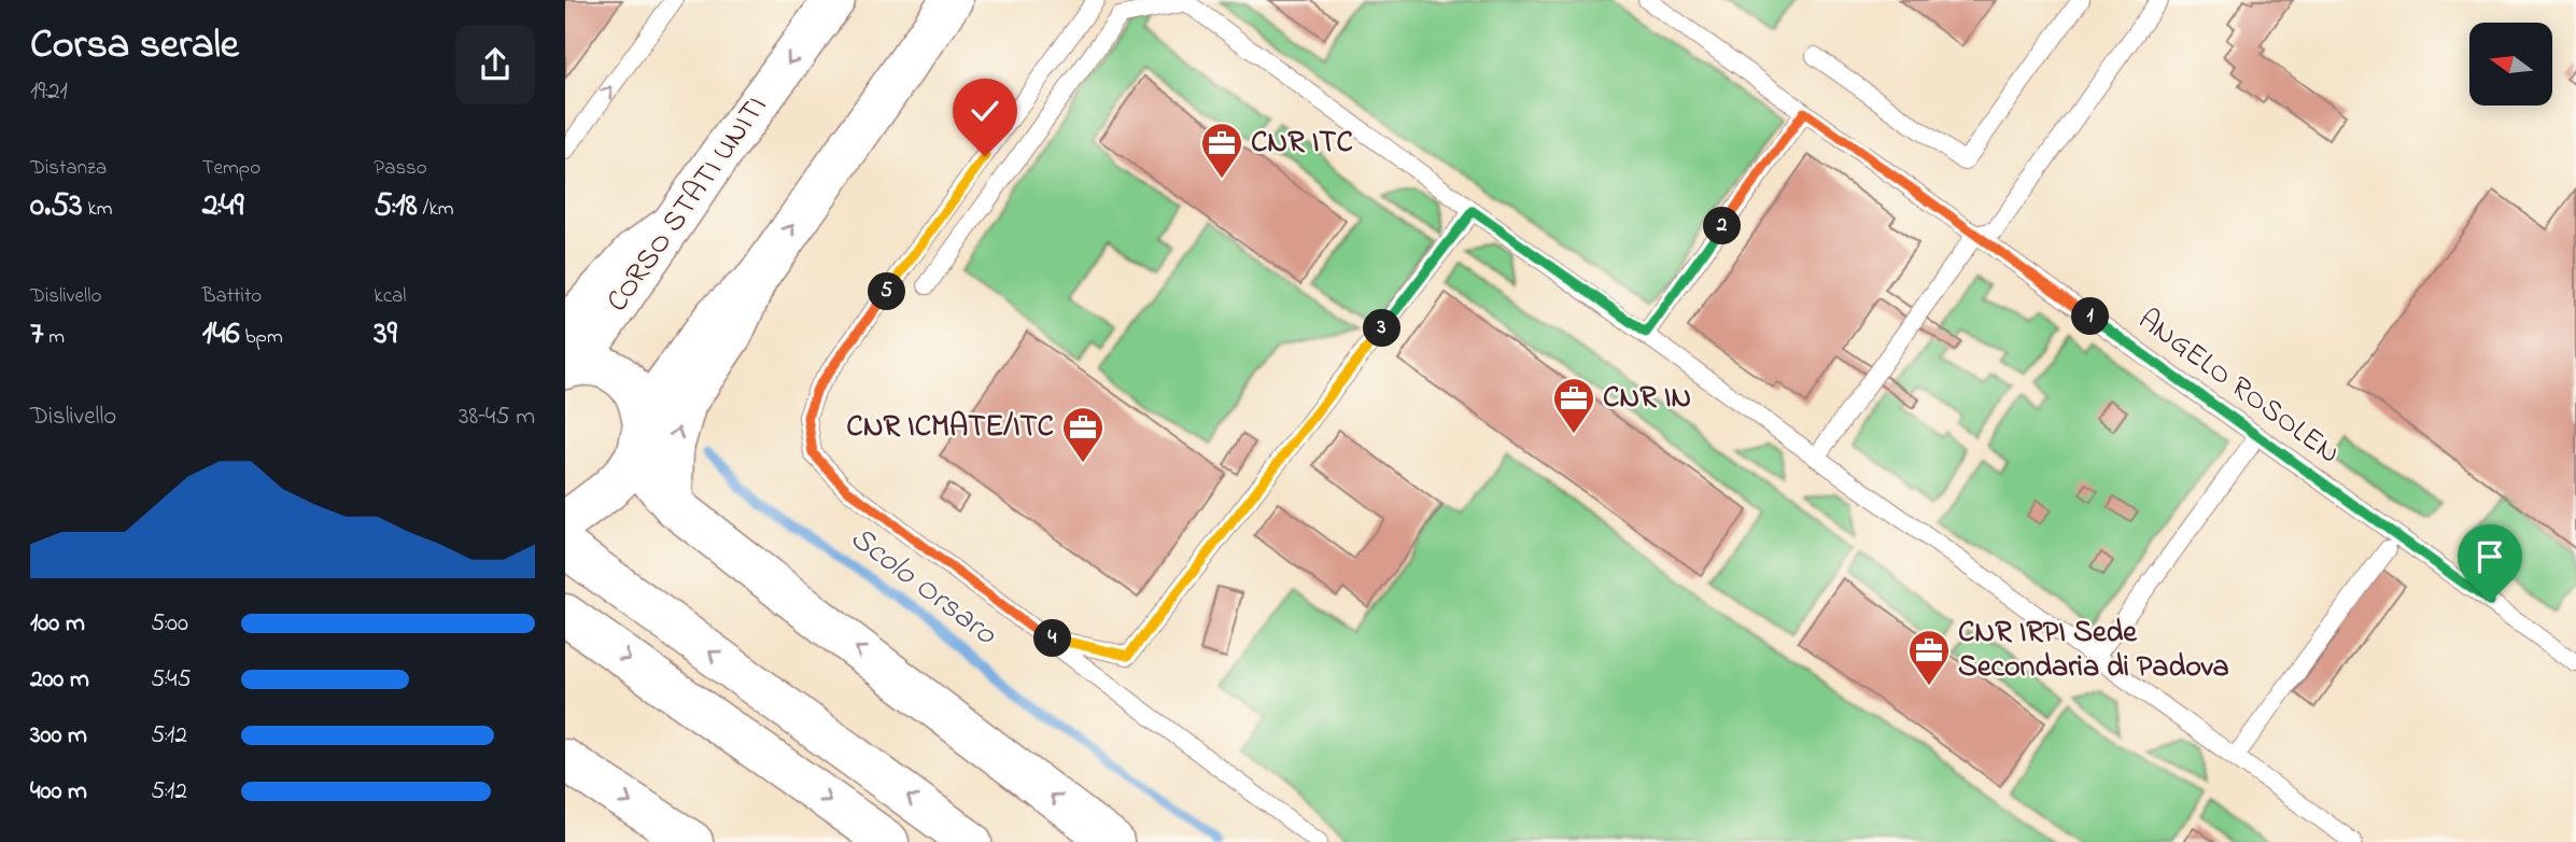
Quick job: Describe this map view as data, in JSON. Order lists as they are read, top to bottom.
{
  "streets": {
    "main road": ["CORSO STATI UNITI"],
    "lane": ["ANGELO ROSOLEN"]
  },
  "water": ["Scolo Orsaro"],
  "places": {
    "office": [
      "CNR ITC",
      "CNR IN",
      "CNR ICMATE/ITC",
      "CNR IRPI Sede Secondaria di Padova"
    ]
  },
  "north": "left",
  "page": {
    "heading": ["Corsa serale", "19:21"],
    "stats": [
      ["Distanza", "0.53 km"],
      ["Tempo", "2:49"],
      ["Passo", "5:18 /km"],
      ["Dislivello", "7 m"],
      ["Battito", "146 bpm"],
      ["kcal", "39"]
    ],
    "pins": [
      "2",
      "5",
      "1",
      "3",
      "4"
    ],
    "chart": ["Dislivello", "38–45 m"],
    "list": [
      {
        "name": "100 m",
        "note": "5:00"
      },
      {
        "name": "200 m",
        "note": "5:45"
      },
      {
        "name": "300 m",
        "note": "5:12"
      },
      {
        "name": "400 m",
        "note": "5:12"
      }
    ]
  }
}
